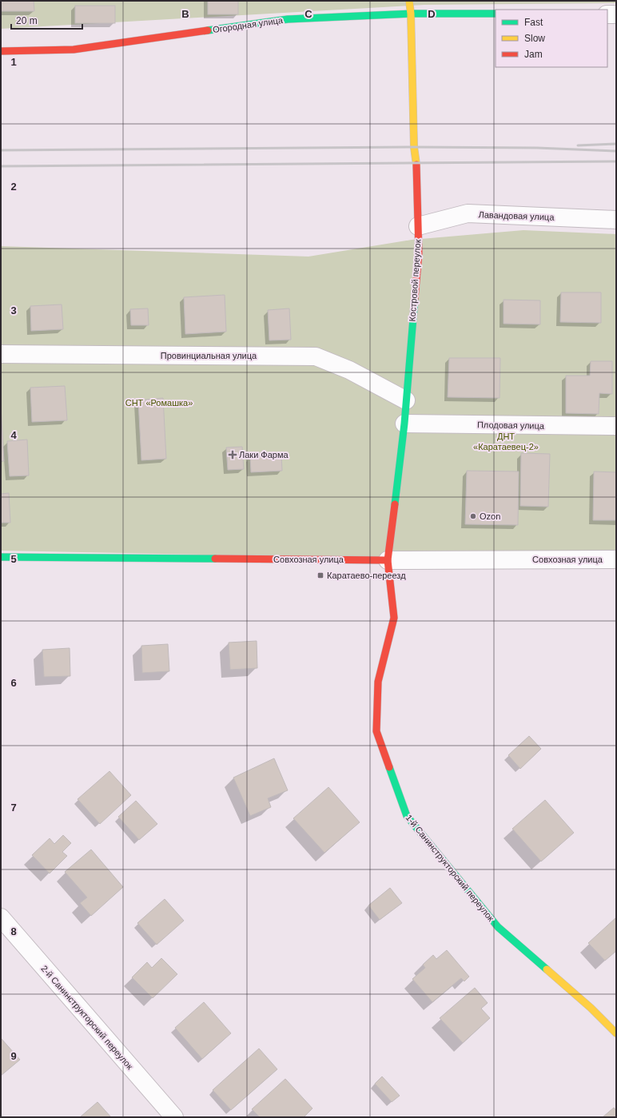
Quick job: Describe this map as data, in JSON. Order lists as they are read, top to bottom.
{
  "streets": {
    "street": [
      "Огородная улица",
      "Лавандовая улица",
      "Костровой переулок",
      "Провинциальная улица",
      "Плодовая улица",
      "Совхозная улица",
      "1-й Санинструкторский переулок",
      "2-й Санинструкторский переулок"
    ]
  },
  "crossings": [
    ["Огородная улица", "Костровой переулок"],
    ["Лавандовая улица", "Костровой переулок"],
    ["Костровой переулок", "Провинциальная улица"],
    ["Костровой переулок", "Плодовая улица"],
    ["Костровой переулок", "Совхозная улица"],
    ["Костровой переулок", "1-й Санинструкторский переулок"],
    ["Совхозная улица", "1-й Санинструкторский переулок"]
  ],
  "parks": ["СНТ «Ромашка»", "ДНТ «Каратаевец-2»"],
  "places": {
    "health": ["Лаки Фарма"],
    "other": ["Ozon"],
    "transit": ["Каратаево-переезд"]
  },
  "legend": ["Fast", "Slow", "Jam"],
  "scale_bar": "20 m",
  "grid": {
    "columns": ["B", "C", "D"],
    "rows": [
      "1",
      "2",
      "3",
      "4",
      "5",
      "6",
      "7",
      "8",
      "9"
    ]
  }
}
